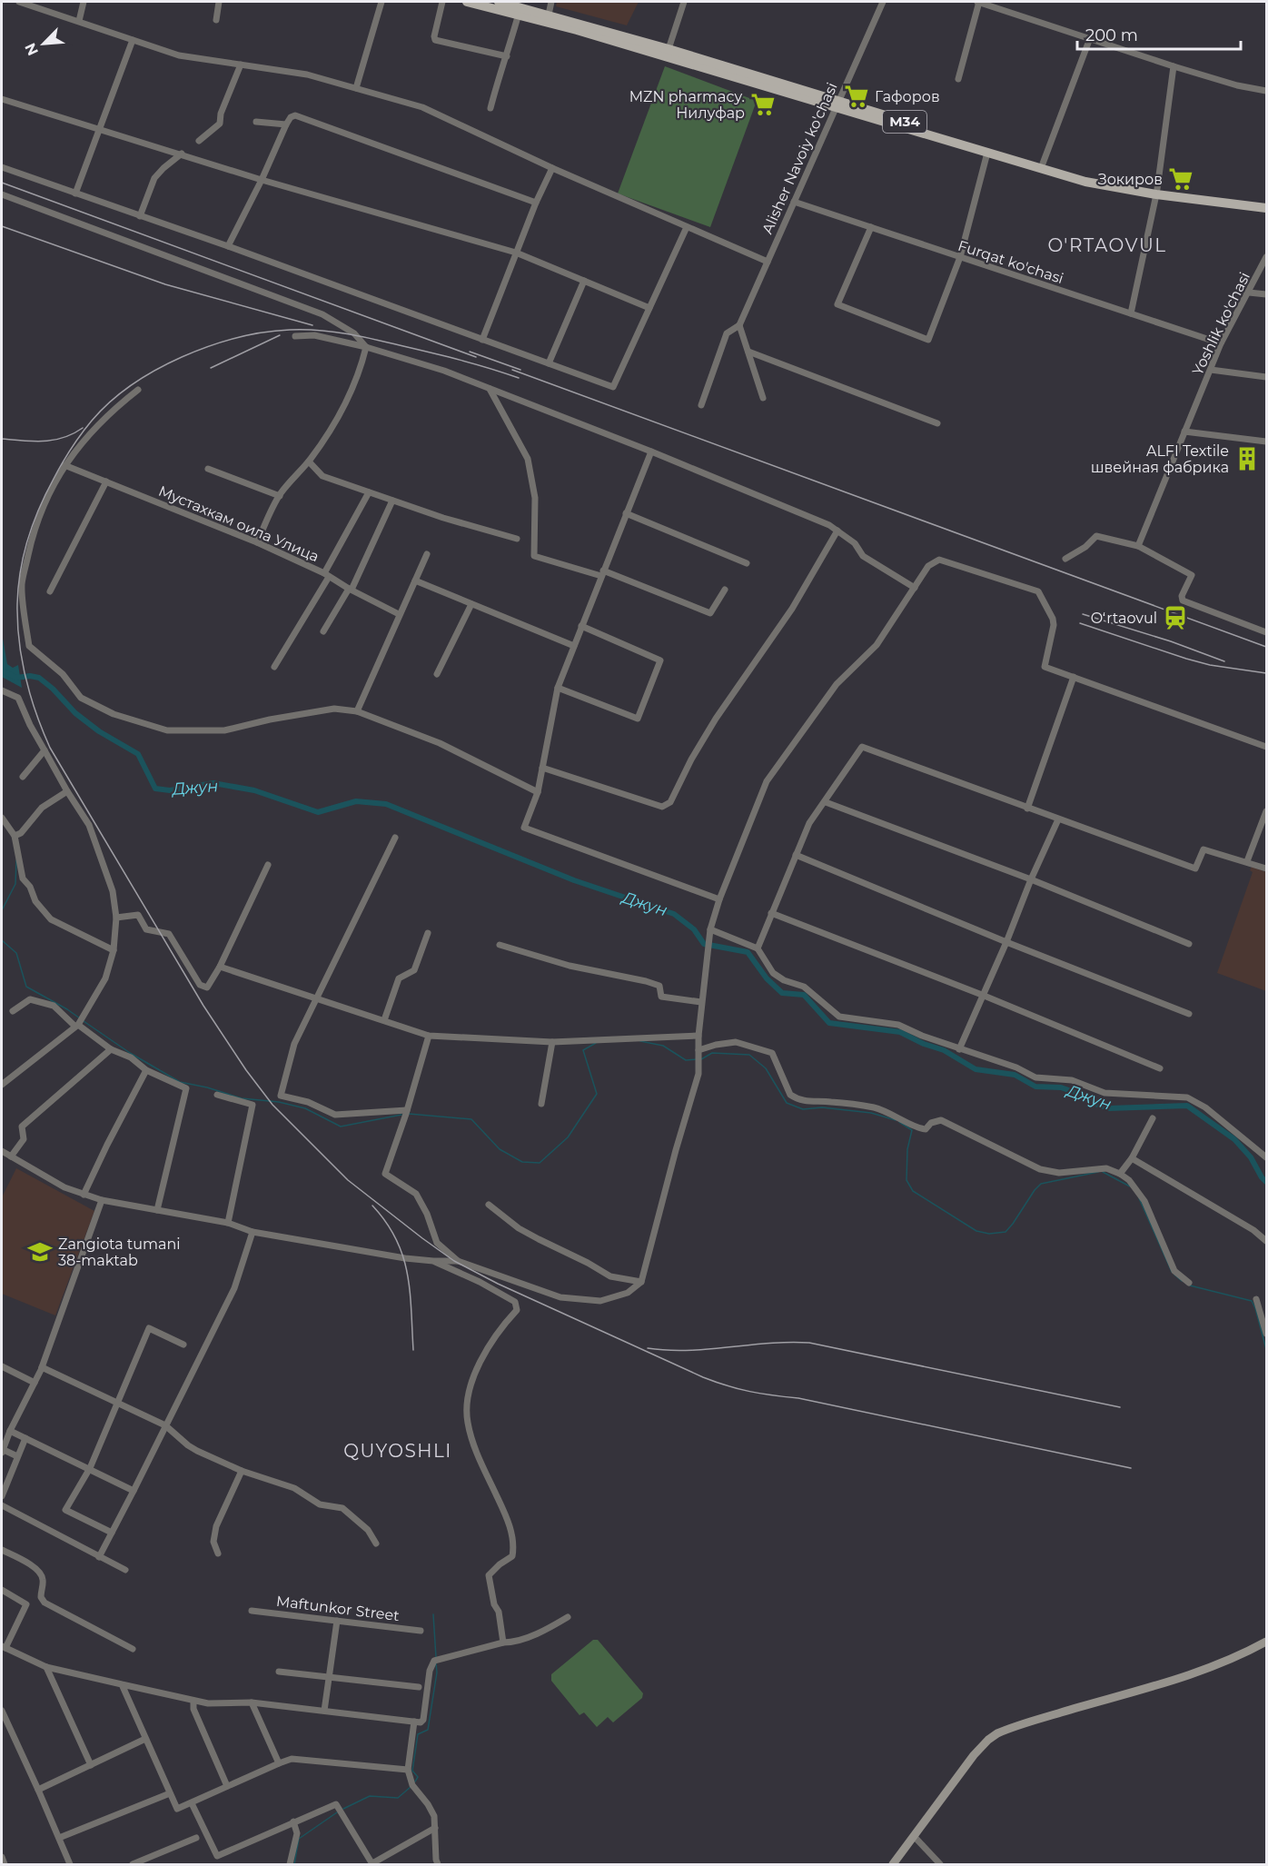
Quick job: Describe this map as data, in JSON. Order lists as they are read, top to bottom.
{
  "streets": {
    "main road": ["M34"],
    "street": [
      "Alisher Navoiy ko'chasi",
      "Furqat ko'chasi",
      "Yoshlik ko'chasi",
      "Мустахкам оила Улица",
      "Maftunkor Street"
    ]
  },
  "crossings": [
    ["M34", "Alisher Navoiy ko'chasi"],
    ["Alisher Navoiy ko'chasi", "Furqat ko'chasi"],
    ["Furqat ko'chasi", "Yoshlik ko'chasi"]
  ],
  "districts": ["O'RTAOVUL", "QUYOSHLI"],
  "water": ["Джун"],
  "places": {
    "supermarket": ["Гафоров", "MZN pharmacy. Нилуфар", "Зокиров"],
    "building": ["ALFI Textile швейная фабрика"],
    "station": ["Oʻrtaovul"],
    "school or university": ["Zangiota tumani 38-maktab"]
  },
  "scale_bar": "200 m",
  "north": "bottom left"
}
